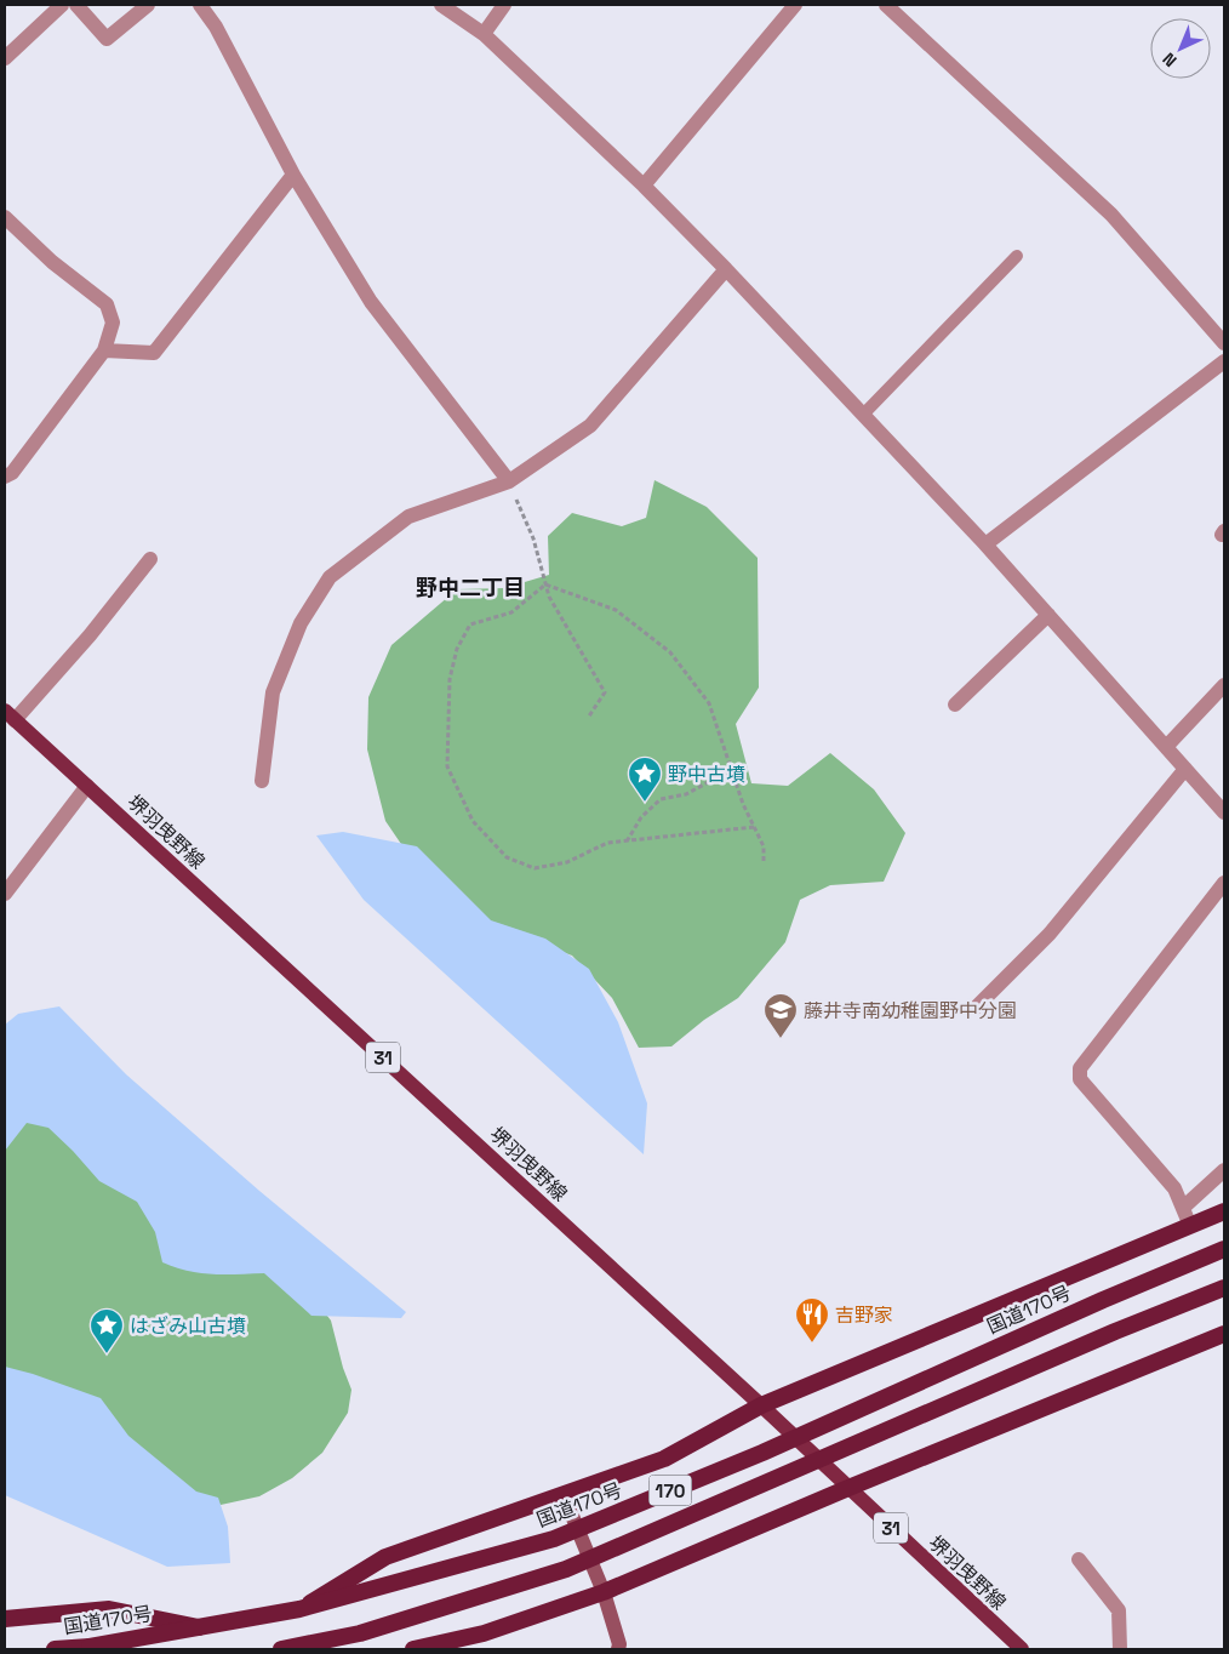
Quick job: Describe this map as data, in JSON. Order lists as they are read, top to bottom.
{
  "streets": {
    "highway": ["国道170号", "170"],
    "main road": ["堺羽曳野線", "31"]
  },
  "districts": ["野中二丁目"],
  "places": {
    "place": ["野中古墳", "はざみ山古墳"],
    "school or university": ["藤井寺南幼稚園野中分園"],
    "restaurant": ["吉野家"]
  },
  "north": "bottom left"
}
